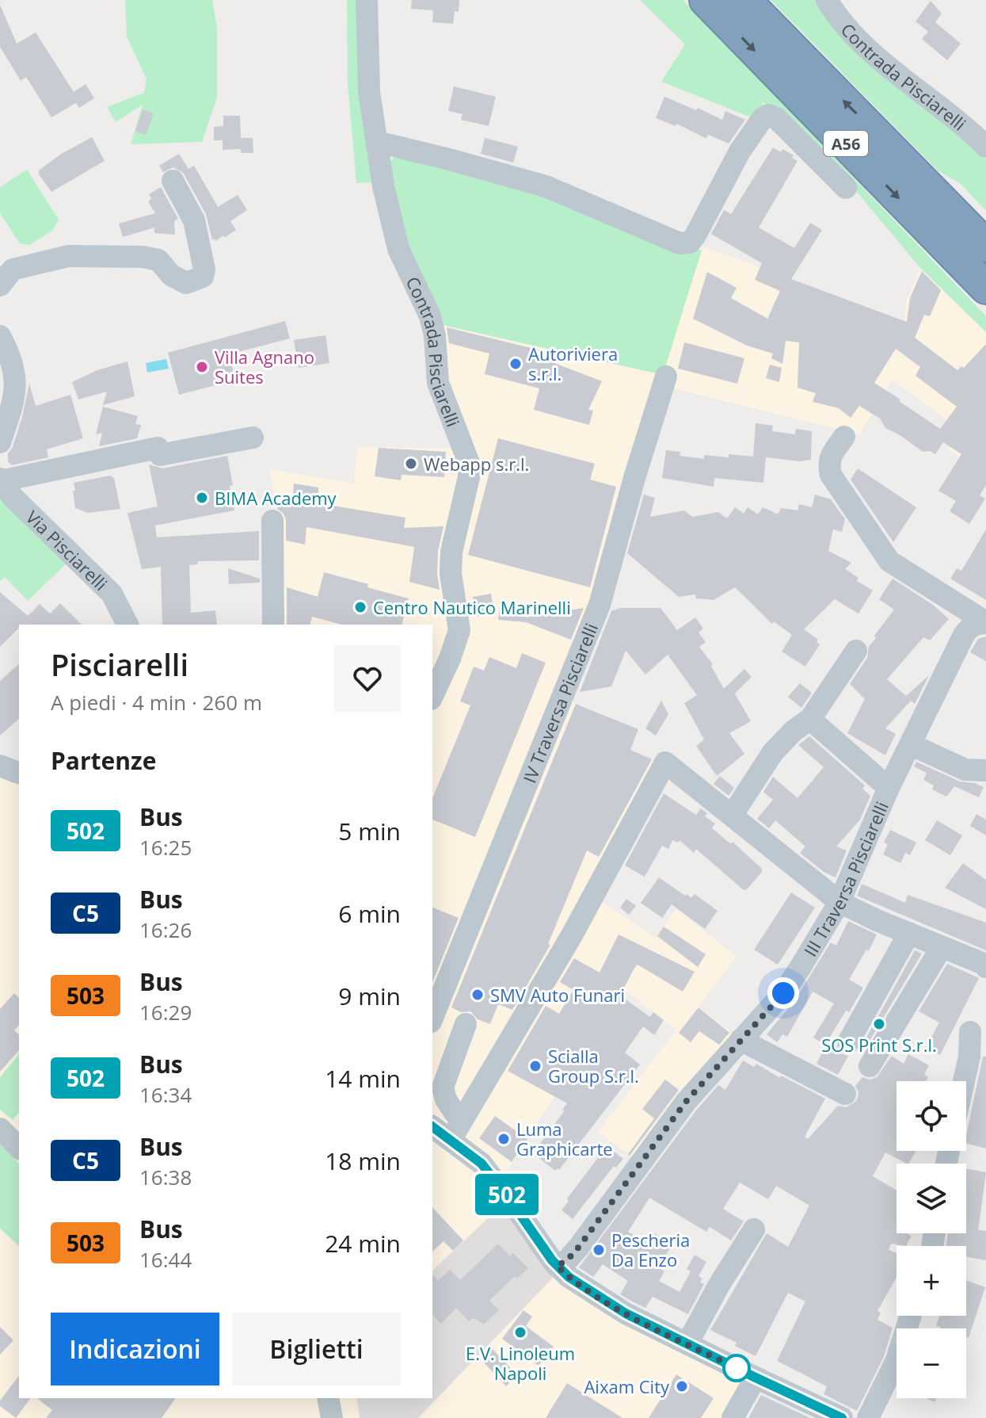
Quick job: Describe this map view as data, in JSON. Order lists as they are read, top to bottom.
{
  "streets": {
    "highway": ["A56"],
    "street": [
      "Contrada Pisciarelli",
      "Via Pisciarelli",
      "IV Traversa Pisciarelli",
      "III Traversa Pisciarelli"
    ]
  },
  "places": [
    "Autoriviera s.r.l.",
    "Villa Agnano Suites",
    "Webapp s.r.l.",
    "BIMA Academy",
    "Centro Nautico Marinelli",
    "SMV Auto Funari",
    "SOS Print S.r.l.",
    "Scialla Group S.r.l.",
    "Luma Graphicarte",
    "Pescheria Da Enzo",
    "E.V. Linoleum Napoli",
    "Aixam City"
  ],
  "lines": ["bus line 502"],
  "page": {
    "on_map": "502",
    "heading": [
      ["Pisciarelli", "A piedi · 4 min · 260 m"],
      "Partenze"
    ],
    "list": [
      {
        "mark": "502",
        "name": "Bus",
        "note": "16:25",
        "value": "5 min"
      },
      {
        "mark": "C5",
        "name": "Bus",
        "note": "16:26",
        "value": "6 min"
      },
      {
        "mark": "503",
        "name": "Bus",
        "note": "16:29",
        "value": "9 min"
      },
      {
        "mark": "502",
        "name": "Bus",
        "note": "16:34",
        "value": "14 min"
      },
      {
        "mark": "C5",
        "name": "Bus",
        "note": "16:38",
        "value": "18 min"
      },
      {
        "mark": "503",
        "name": "Bus",
        "note": "16:44",
        "value": "24 min"
      }
    ],
    "map_buttons": ["+", "−"],
    "buttons": ["Indicazioni", "Biglietti"]
  }
}
